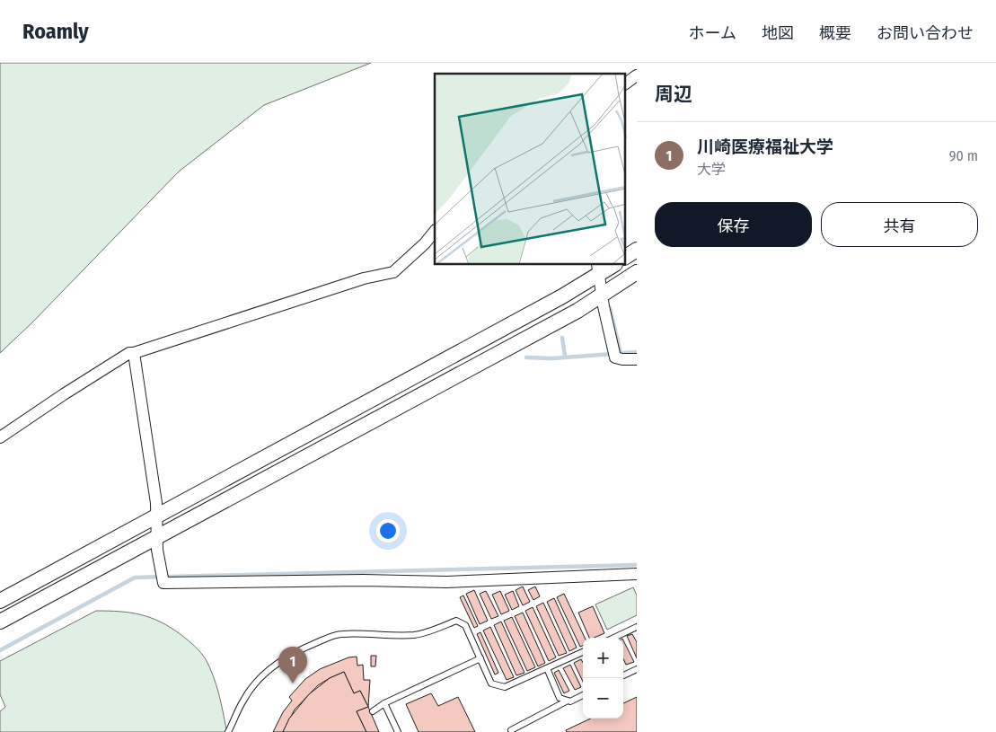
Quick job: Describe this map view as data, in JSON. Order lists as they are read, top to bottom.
{
  "page": {
    "header": "Roamly",
    "nav": [
      "ホーム",
      "地図",
      "概要",
      "お問い合わせ"
    ],
    "heading": "周辺",
    "list": [
      {
        "mark": "1",
        "name": "川崎医療福祉大学",
        "note": "大学",
        "value": "90 m"
      }
    ],
    "buttons": ["保存", "共有"],
    "map_buttons": ["+", "−"],
    "pins": "1"
  }
}
